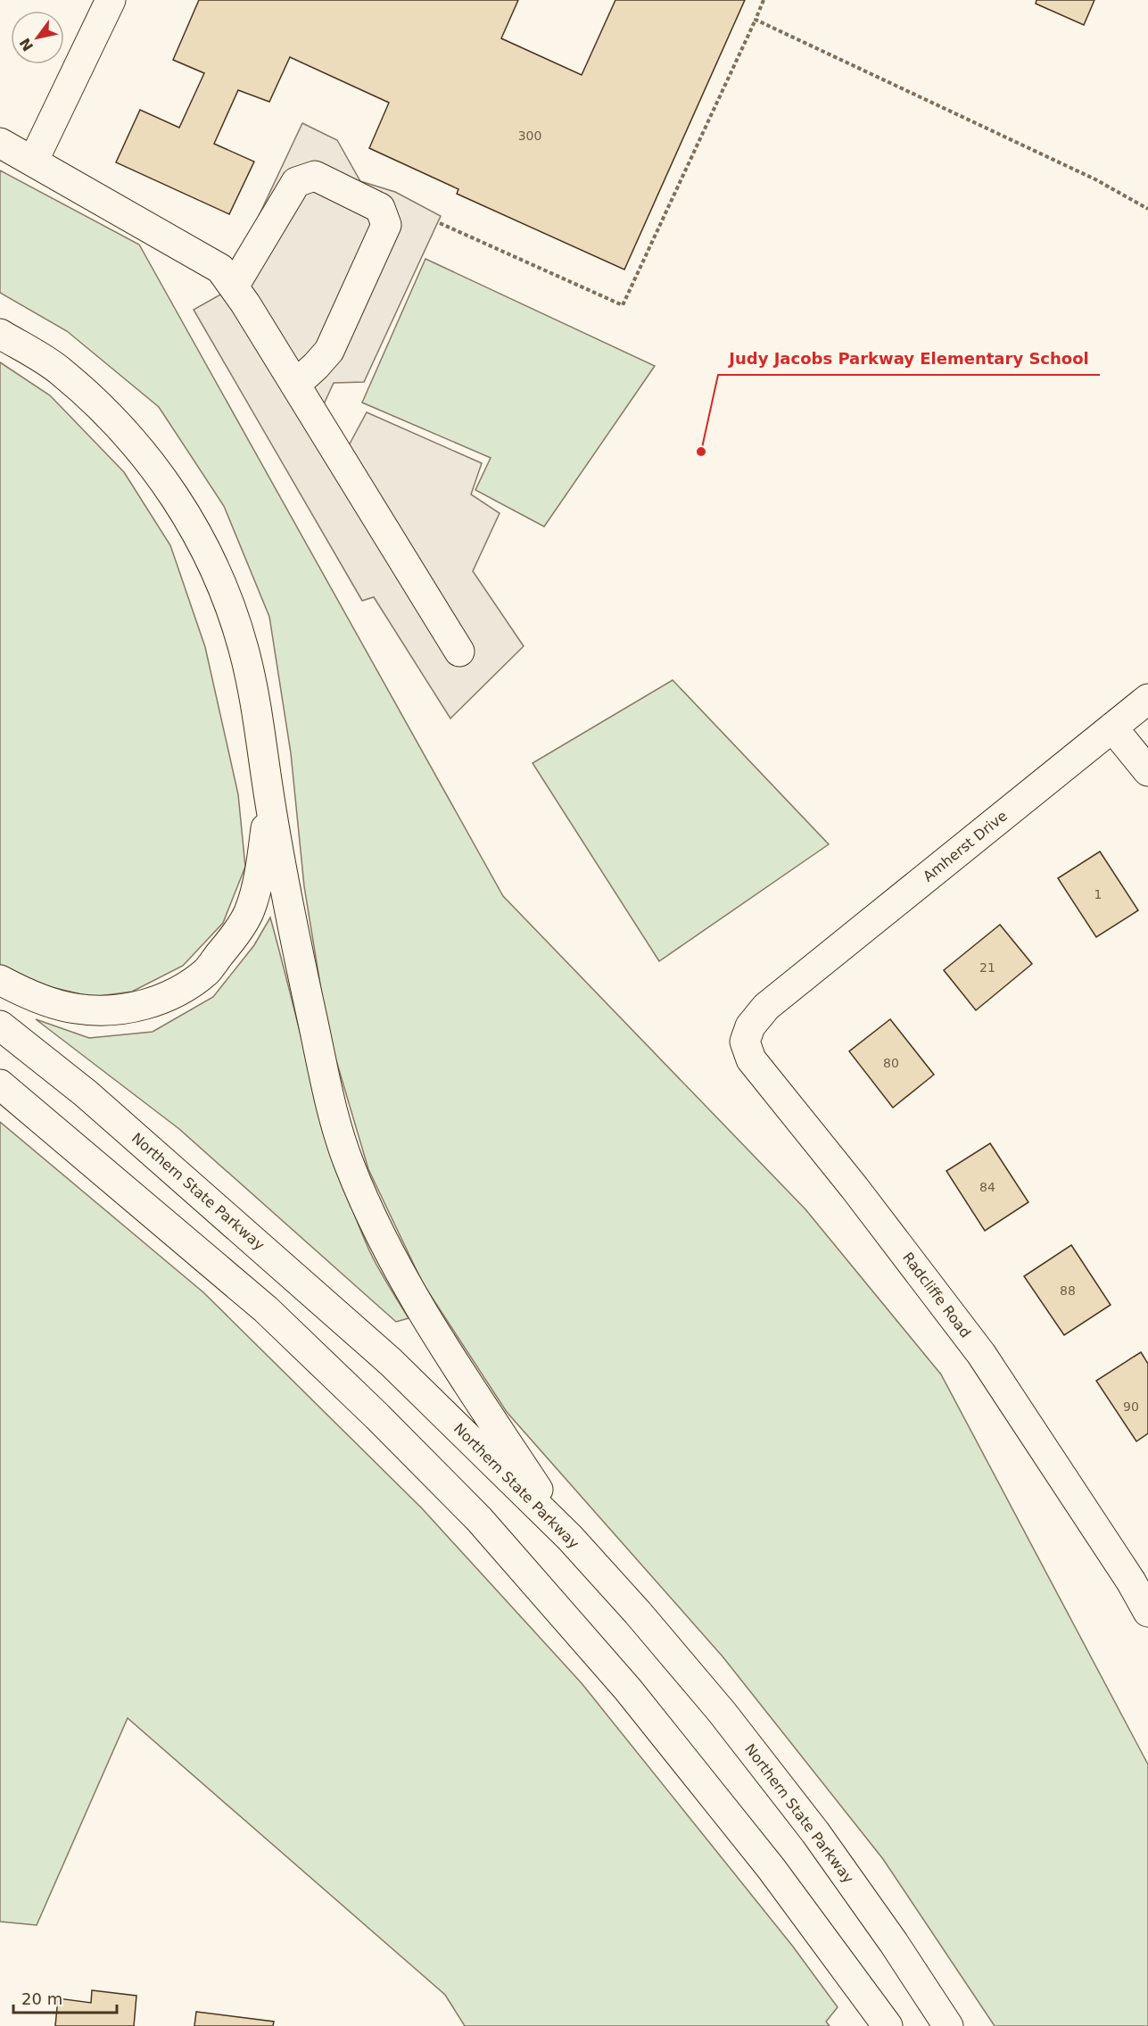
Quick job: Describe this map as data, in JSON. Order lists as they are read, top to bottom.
{
  "streets": {
    "main road": ["Amherst Drive", "Northern State Parkway", "Radcliffe Road"]
  },
  "crossings": [
    ["Amherst Drive", "Radcliffe Road"]
  ],
  "places": ["Judy Jacobs Parkway Elementary School"],
  "house_numbers": [
    "300",
    "1",
    "21",
    "80",
    "84",
    "88",
    "90"
  ],
  "scale_bar": "20 m",
  "north": "bottom left"
}
